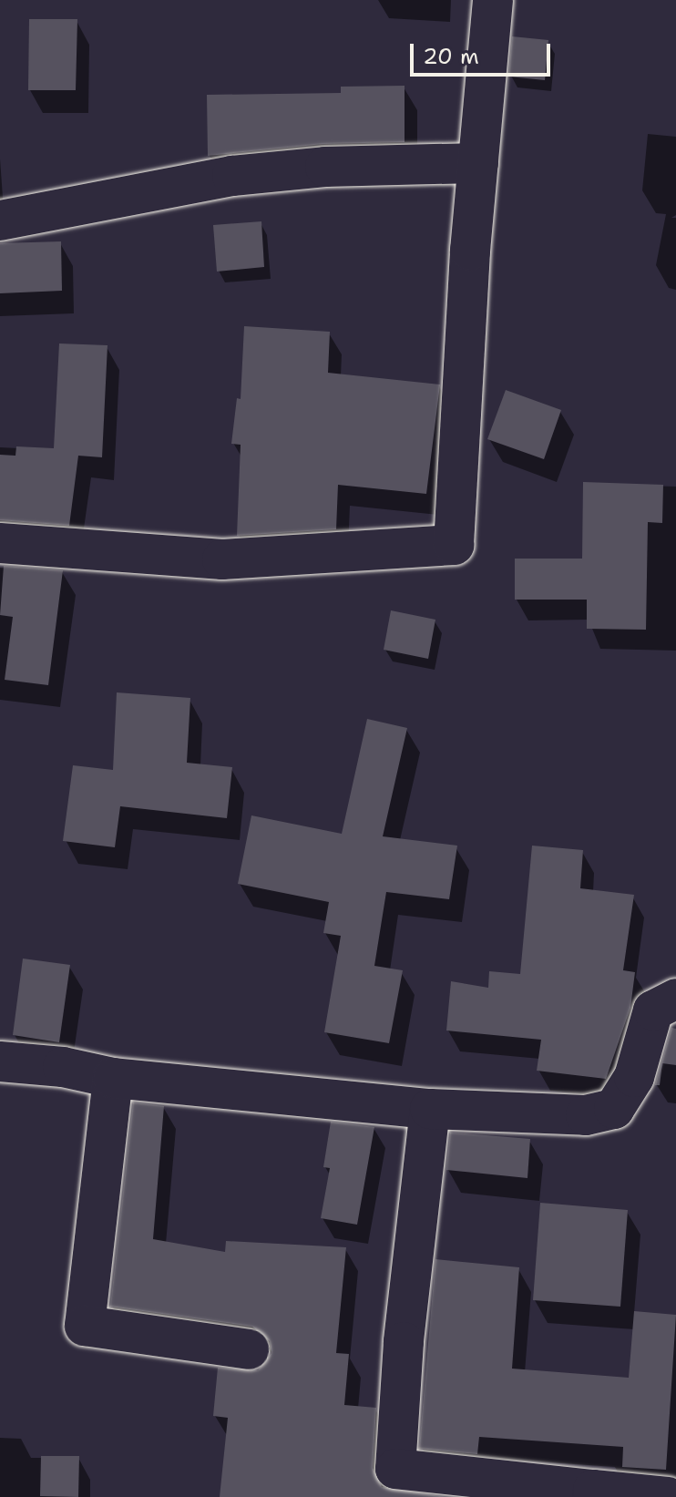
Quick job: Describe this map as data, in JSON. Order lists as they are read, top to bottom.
{
  "scale_bar": "20 m"
}
